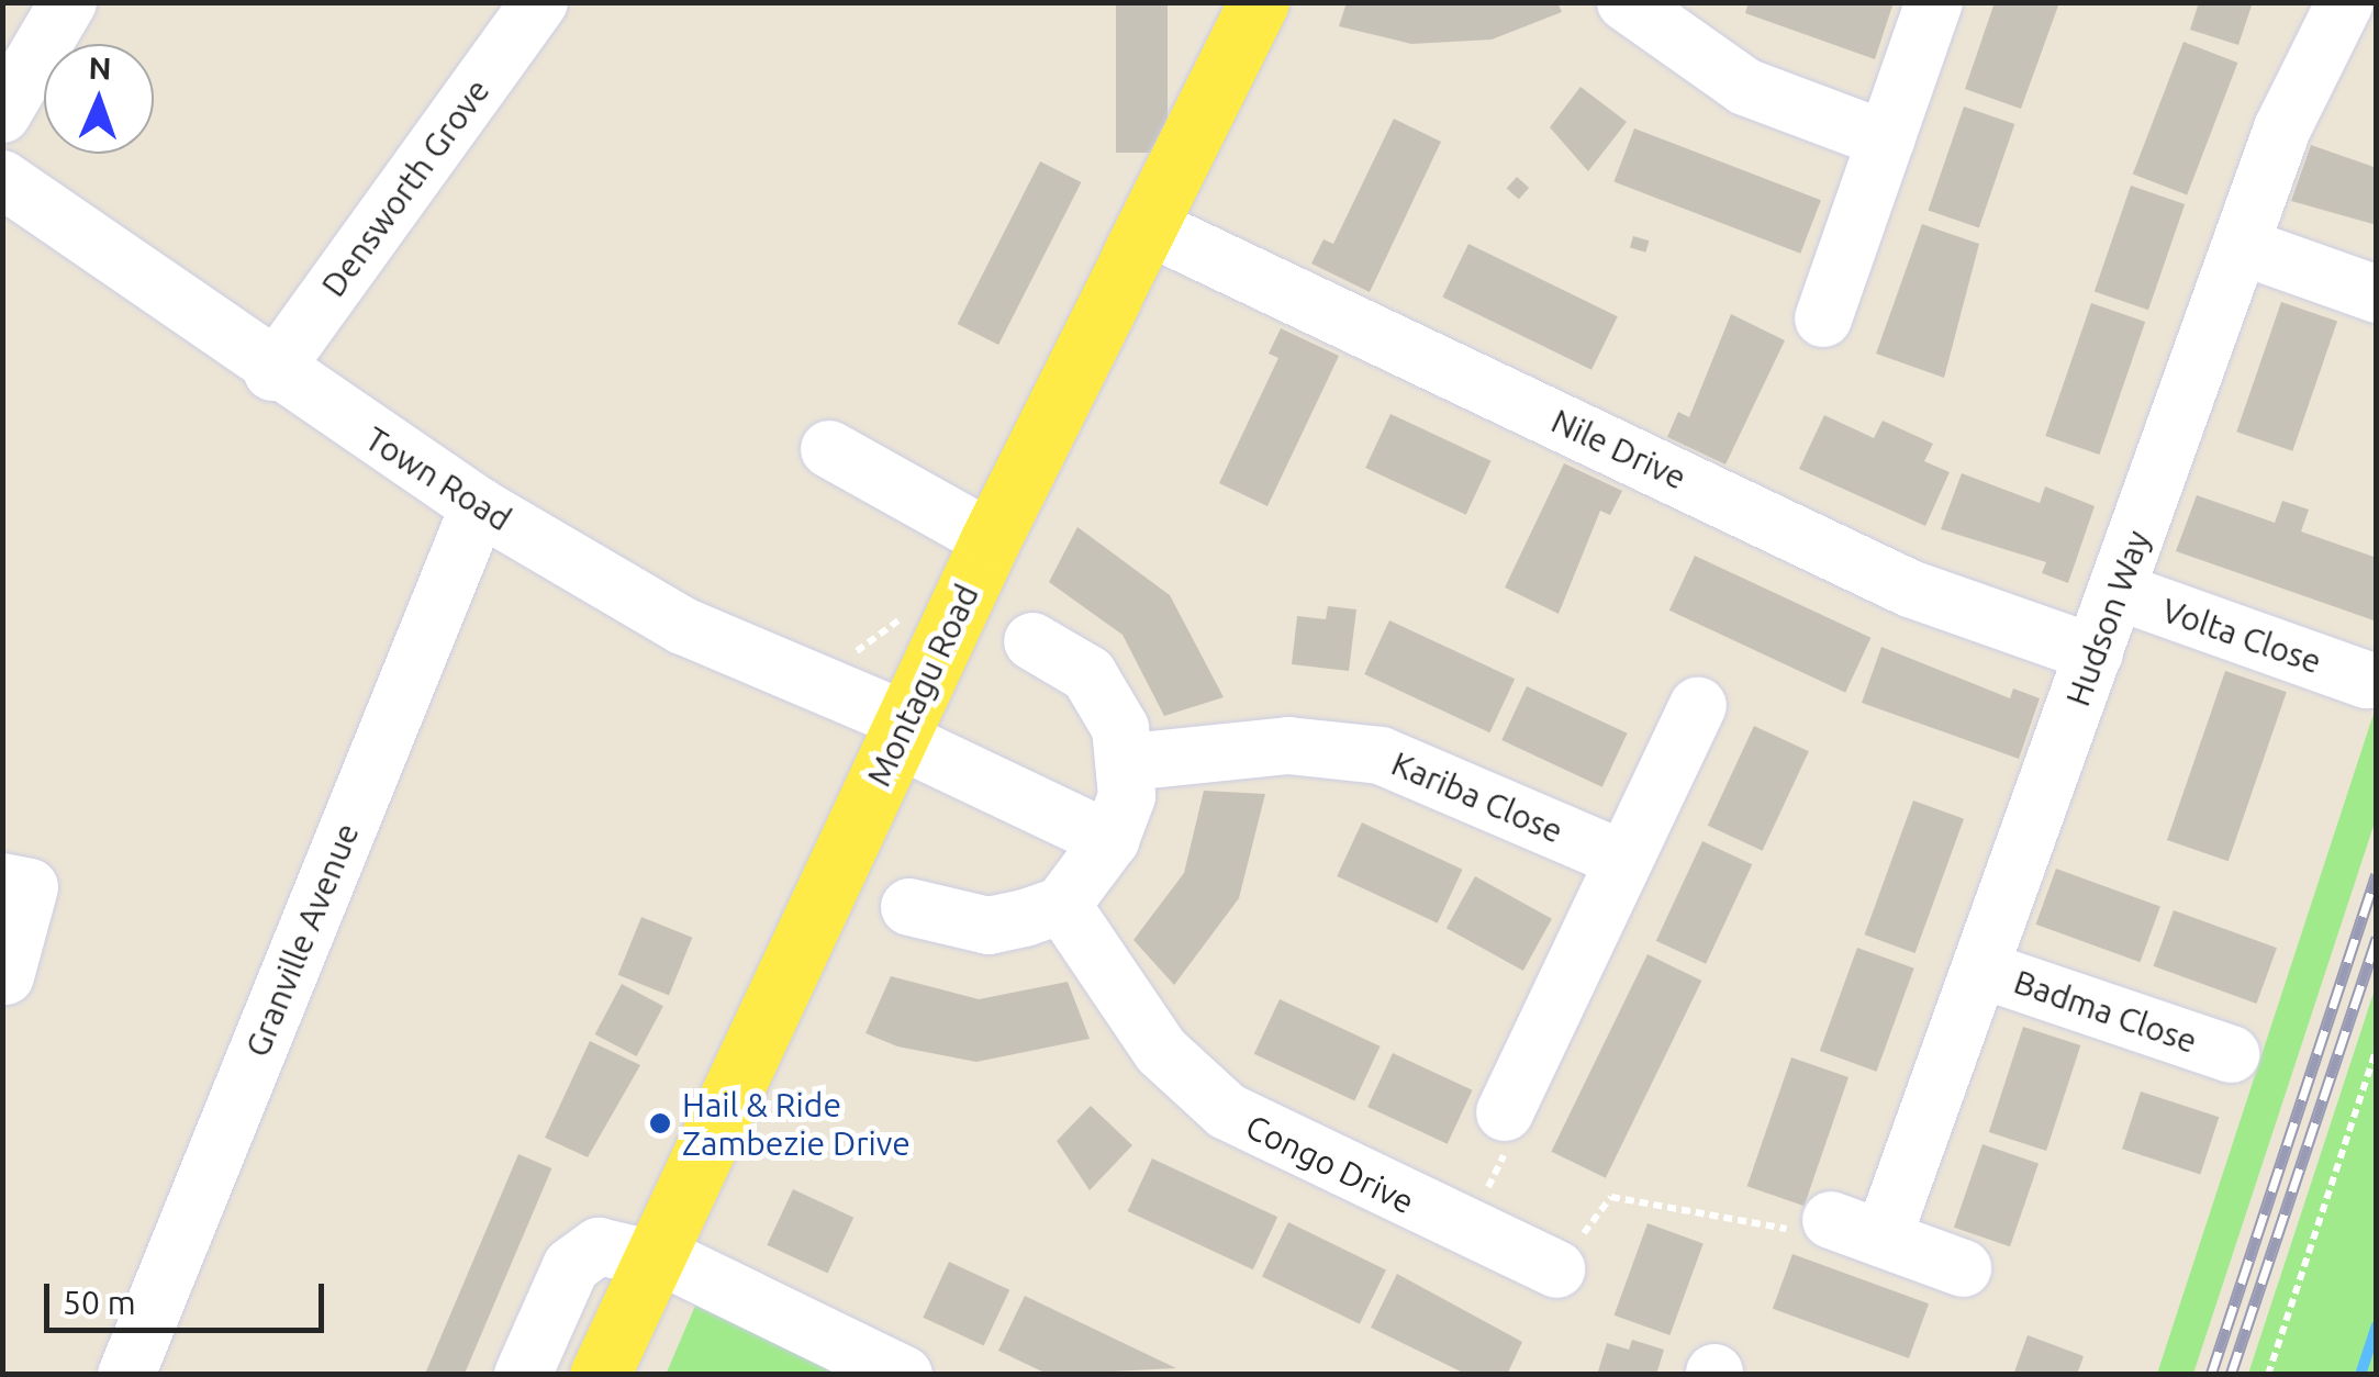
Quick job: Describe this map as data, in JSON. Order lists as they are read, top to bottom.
{
  "streets": {
    "main road": ["Montagu Road"],
    "street": [
      "Densworth Grove",
      "Nile Drive",
      "Town Road",
      "Hudson Way",
      "Volta Close",
      "Kariba Close",
      "Granville Avenue",
      "Badma Close",
      "Congo Drive"
    ]
  },
  "crossings": [
    ["Densworth Grove", "Town Road"],
    ["Nile Drive", "Hudson Way"],
    ["Nile Drive", "Montagu Road"],
    ["Town Road", "Montagu Road"],
    ["Town Road", "Granville Avenue"],
    ["Hudson Way", "Volta Close"],
    ["Hudson Way", "Badma Close"]
  ],
  "places": ["Hail & Ride Zambezie Drive"],
  "scale_bar": "50 m",
  "north": "top"
}
